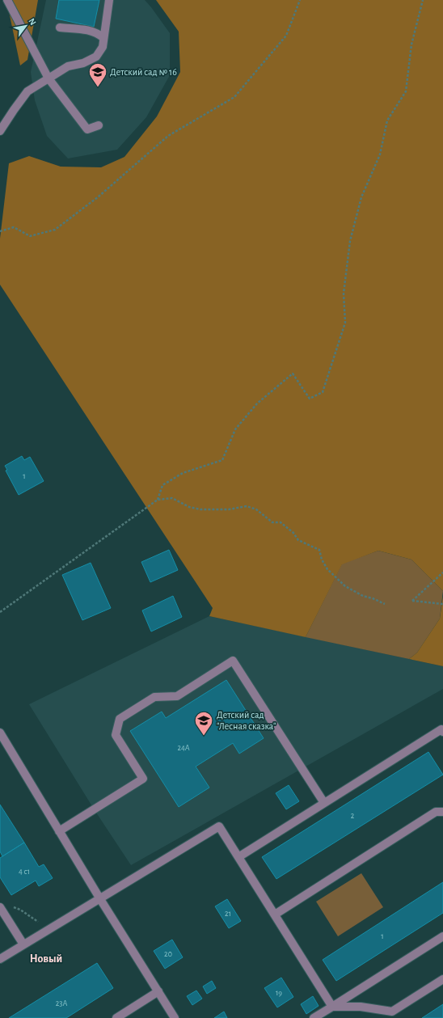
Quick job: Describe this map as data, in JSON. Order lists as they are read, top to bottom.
{
  "districts": ["Новый"],
  "places": {
    "school or university": ["Детский сад № 16", "Детский сад \"Лесная сказка\""]
  },
  "house_numbers": [
    "1",
    "24А",
    "2",
    "4 с1",
    "21",
    "1",
    "20",
    "19",
    "23А"
  ],
  "north": "top right"
}
